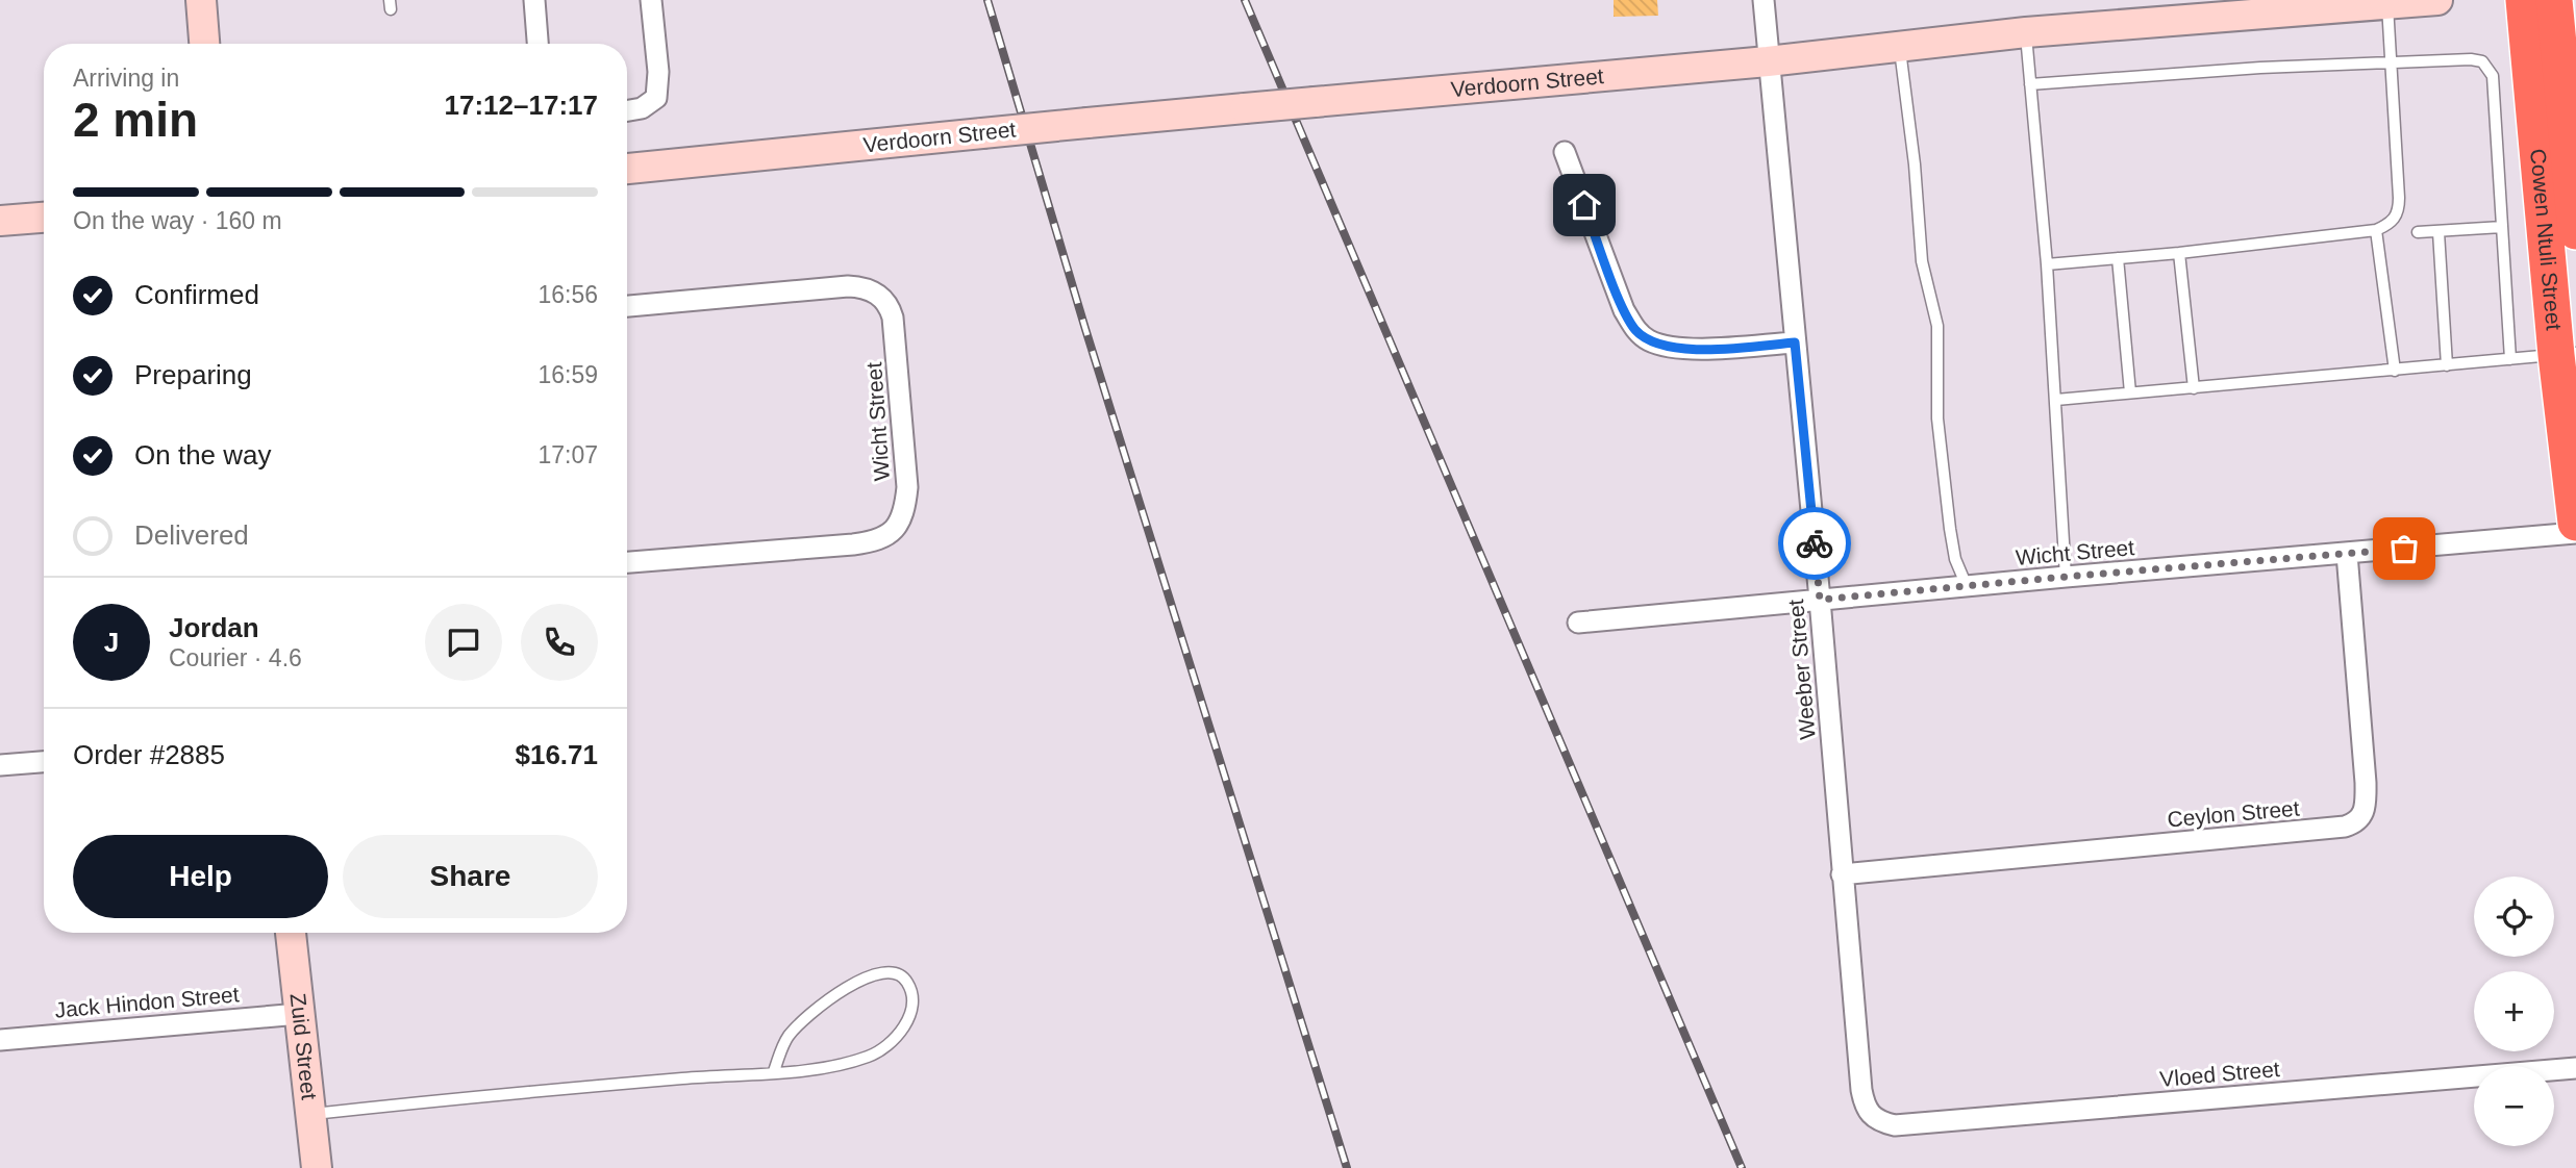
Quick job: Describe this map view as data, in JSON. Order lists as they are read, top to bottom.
{
  "streets": {
    "highway": ["Cowen Ntuli Street"],
    "street": [
      "Verdoorn Street",
      "Wicht Street",
      "Weeber Street",
      "Ceylon Street",
      "Jack Hindon Street",
      "Zuid Street",
      "Vloed Street"
    ]
  },
  "crossings": [
    ["Verdoorn Street", "Weeber Street"],
    ["Wicht Street", "Weeber Street"],
    ["Wicht Street", "Ceylon Street"],
    ["Weeber Street", "Ceylon Street"],
    ["Weeber Street", "Vloed Street"],
    ["Jack Hindon Street", "Zuid Street"]
  ],
  "page": {
    "heading": ["2 min", "Arriving in", "17:12–17:17"],
    "panel": [
      "Jordan",
      "Courier · 4.6",
      "Order #2885",
      "$16.71"
    ],
    "bar": "On the way · 160 m",
    "list": [
      ["Confirmed", "16:56"],
      ["Preparing", "16:59"],
      ["On the way", "17:07"],
      "Delivered"
    ],
    "round": "J",
    "buttons": ["Help", "Share"],
    "map_buttons": ["+", "−"]
  }
}
